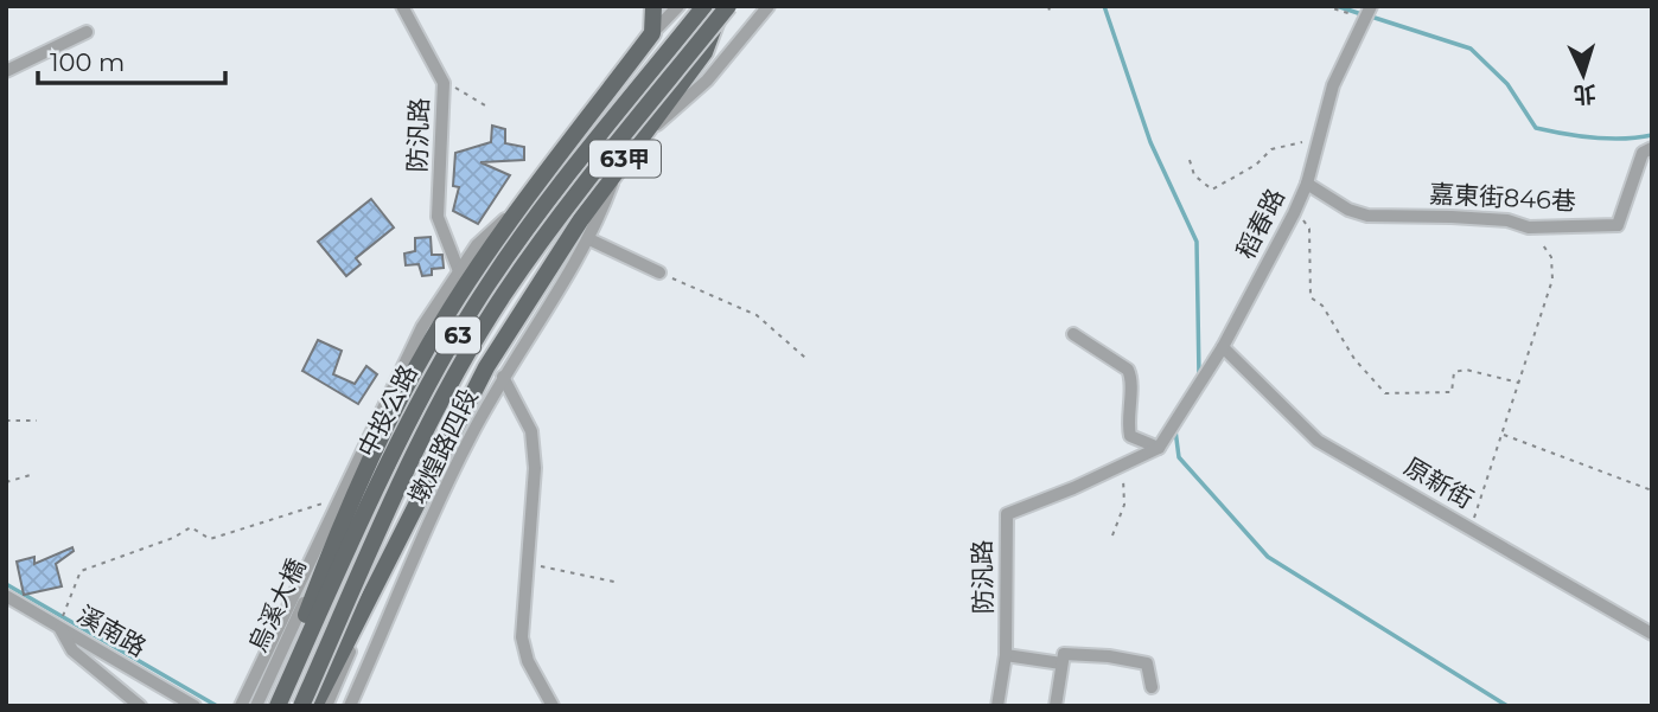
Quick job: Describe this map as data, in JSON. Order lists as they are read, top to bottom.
{
  "streets": {
    "main road": ["63甲", "63", "中投公路"],
    "street": [
      "防汎路",
      "嘉東街846巷",
      "稻春路",
      "墩煌路四段",
      "原新街",
      "烏溪大橋",
      "溪南路"
    ]
  },
  "crossings": [
    ["防汎路", "稻春路"],
    ["63甲", "墩煌路四段"],
    ["63甲", "烏溪大橋"],
    ["嘉東街846巷", "稻春路"],
    ["稻春路", "原新街"]
  ],
  "scale_bar": "100 m",
  "north": "bottom"
}
